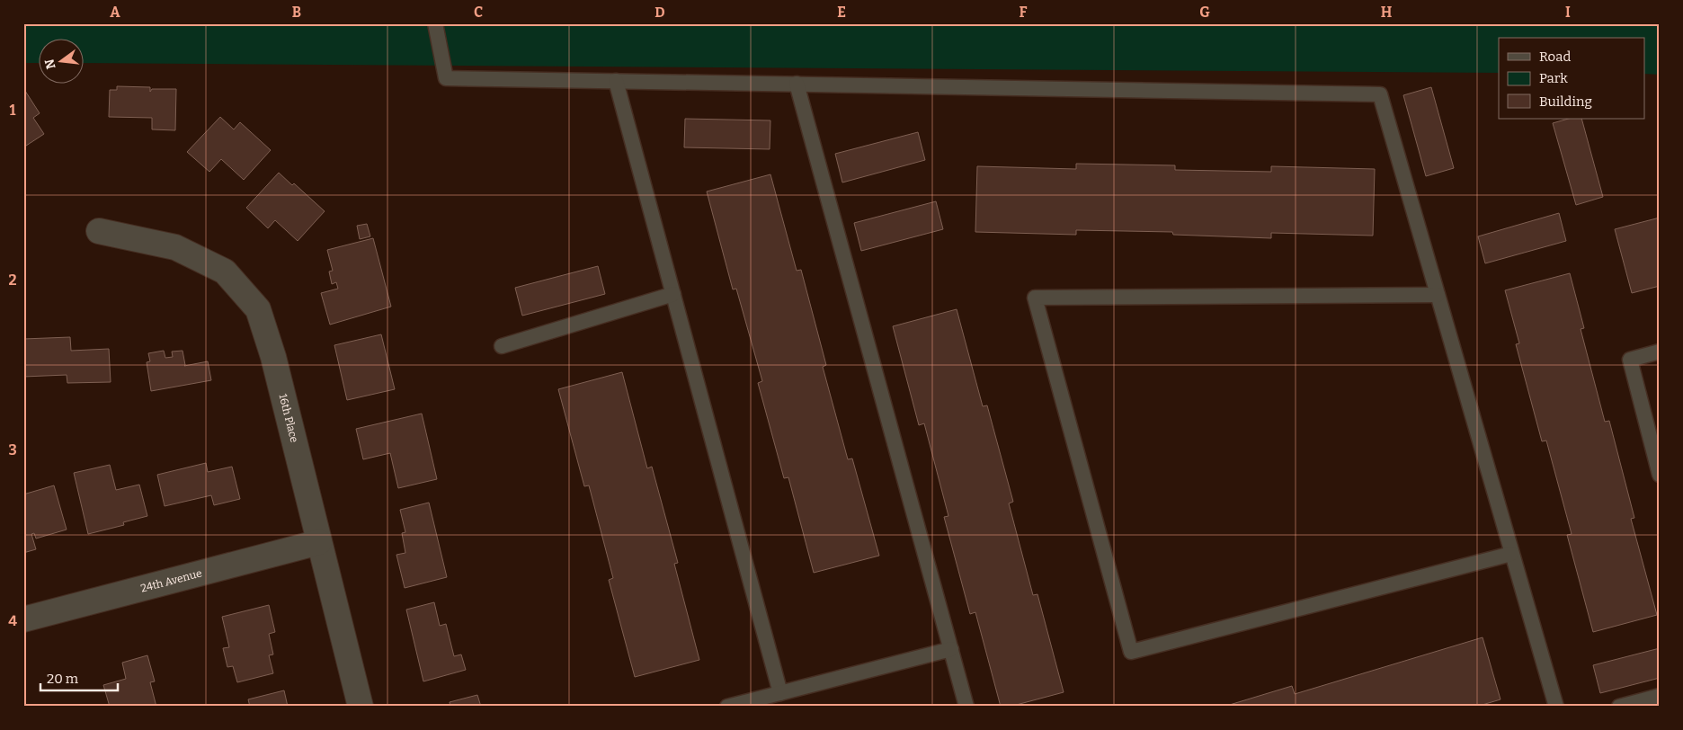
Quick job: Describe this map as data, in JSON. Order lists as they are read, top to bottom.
{
  "streets": {
    "street": ["16th Place", "24th Avenue"]
  },
  "crossings": [
    ["16th Place", "24th Avenue"]
  ],
  "legend": ["Road", "Park", "Building"],
  "scale_bar": "20 m",
  "north": "left",
  "grid": {
    "columns": [
      "A",
      "B",
      "C",
      "D",
      "E",
      "F",
      "G",
      "H",
      "I"
    ],
    "rows": [
      "1",
      "2",
      "3",
      "4"
    ]
  }
}
